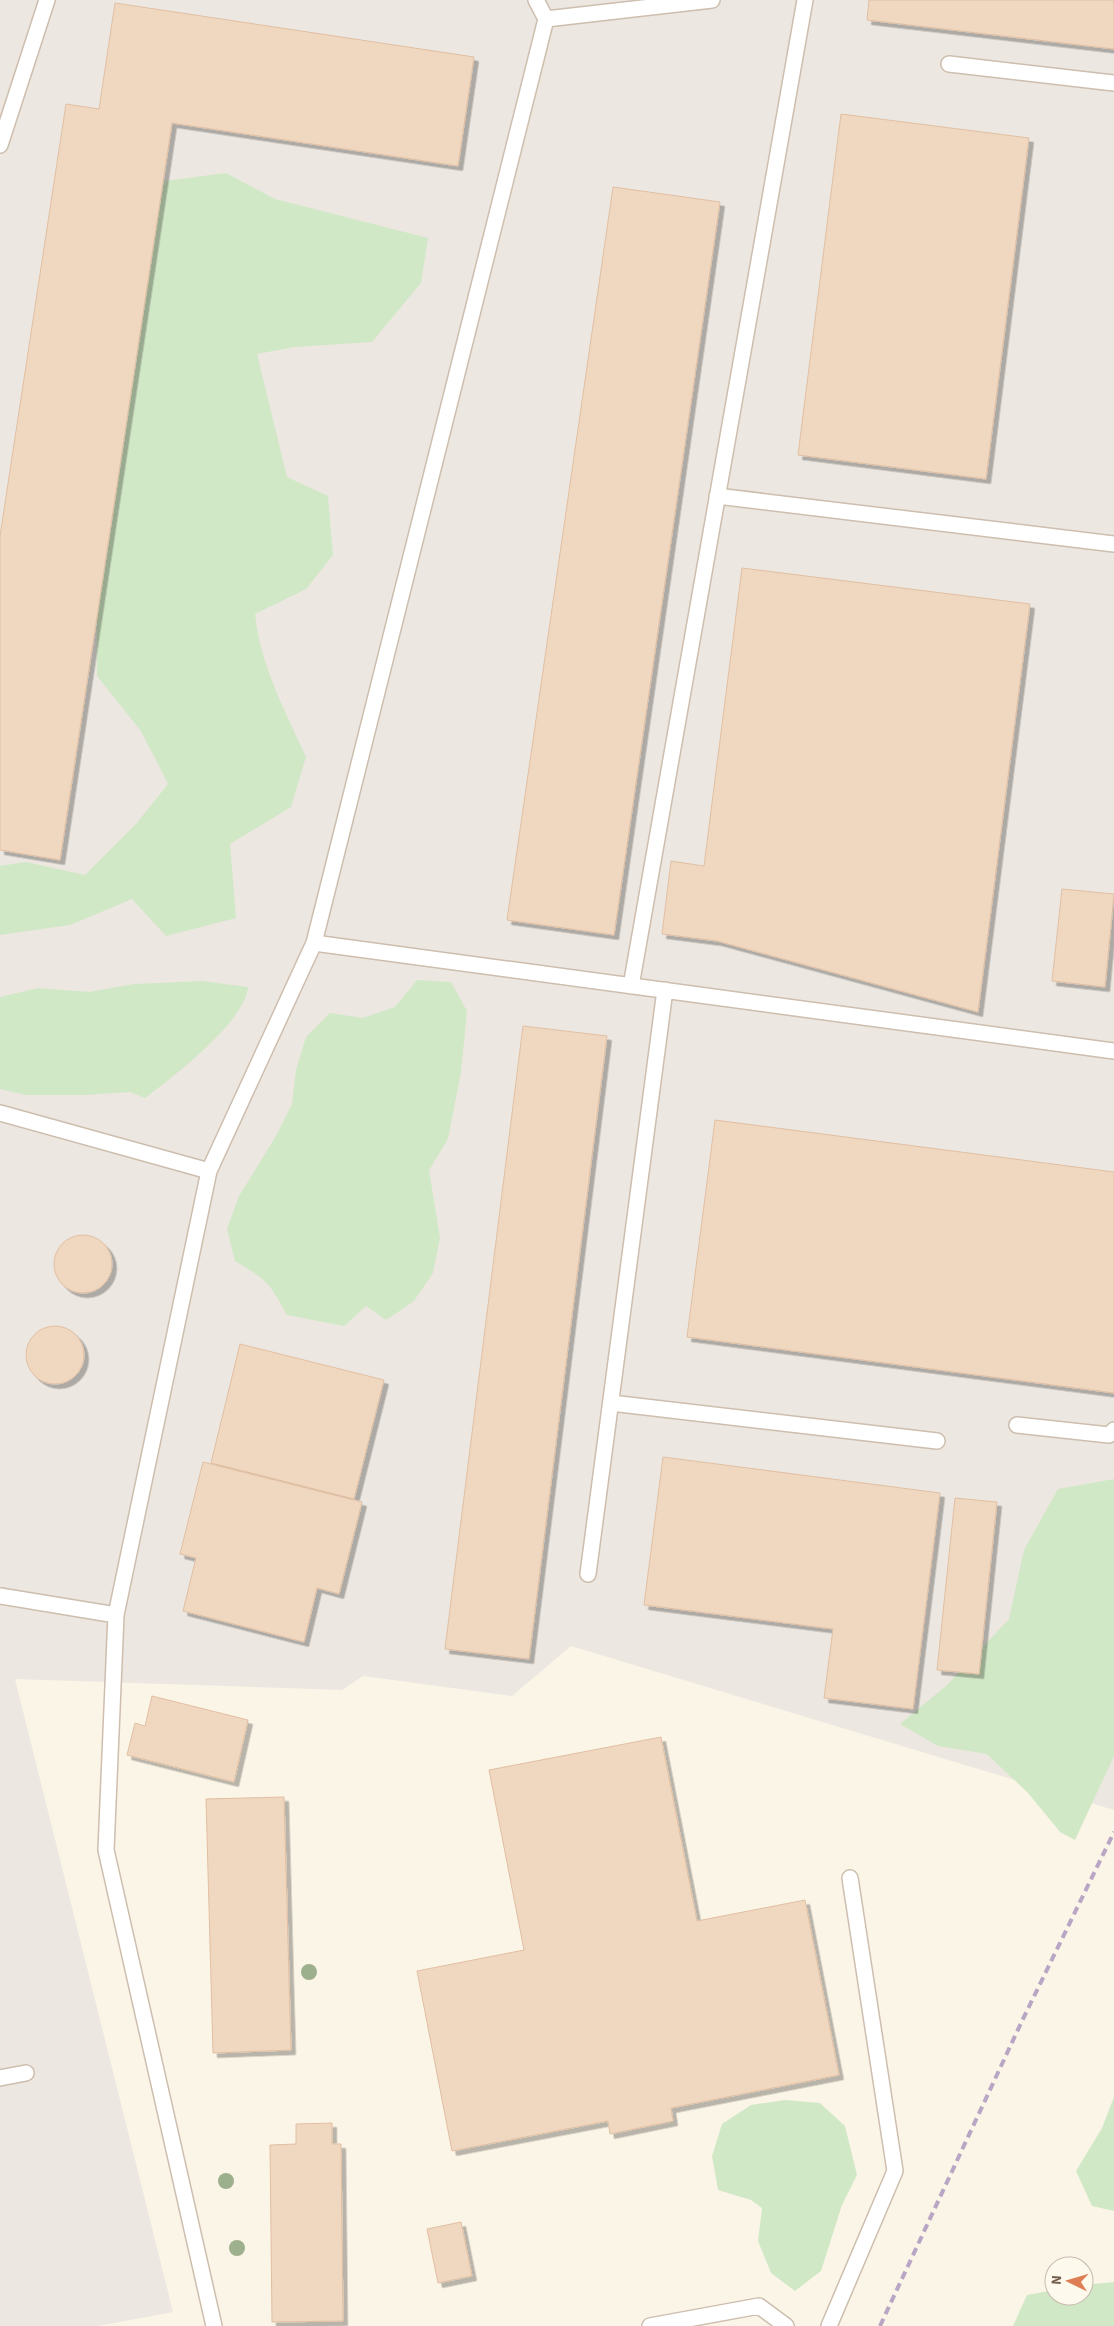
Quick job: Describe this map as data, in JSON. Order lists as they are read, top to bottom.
{
  "north": "left"
}
